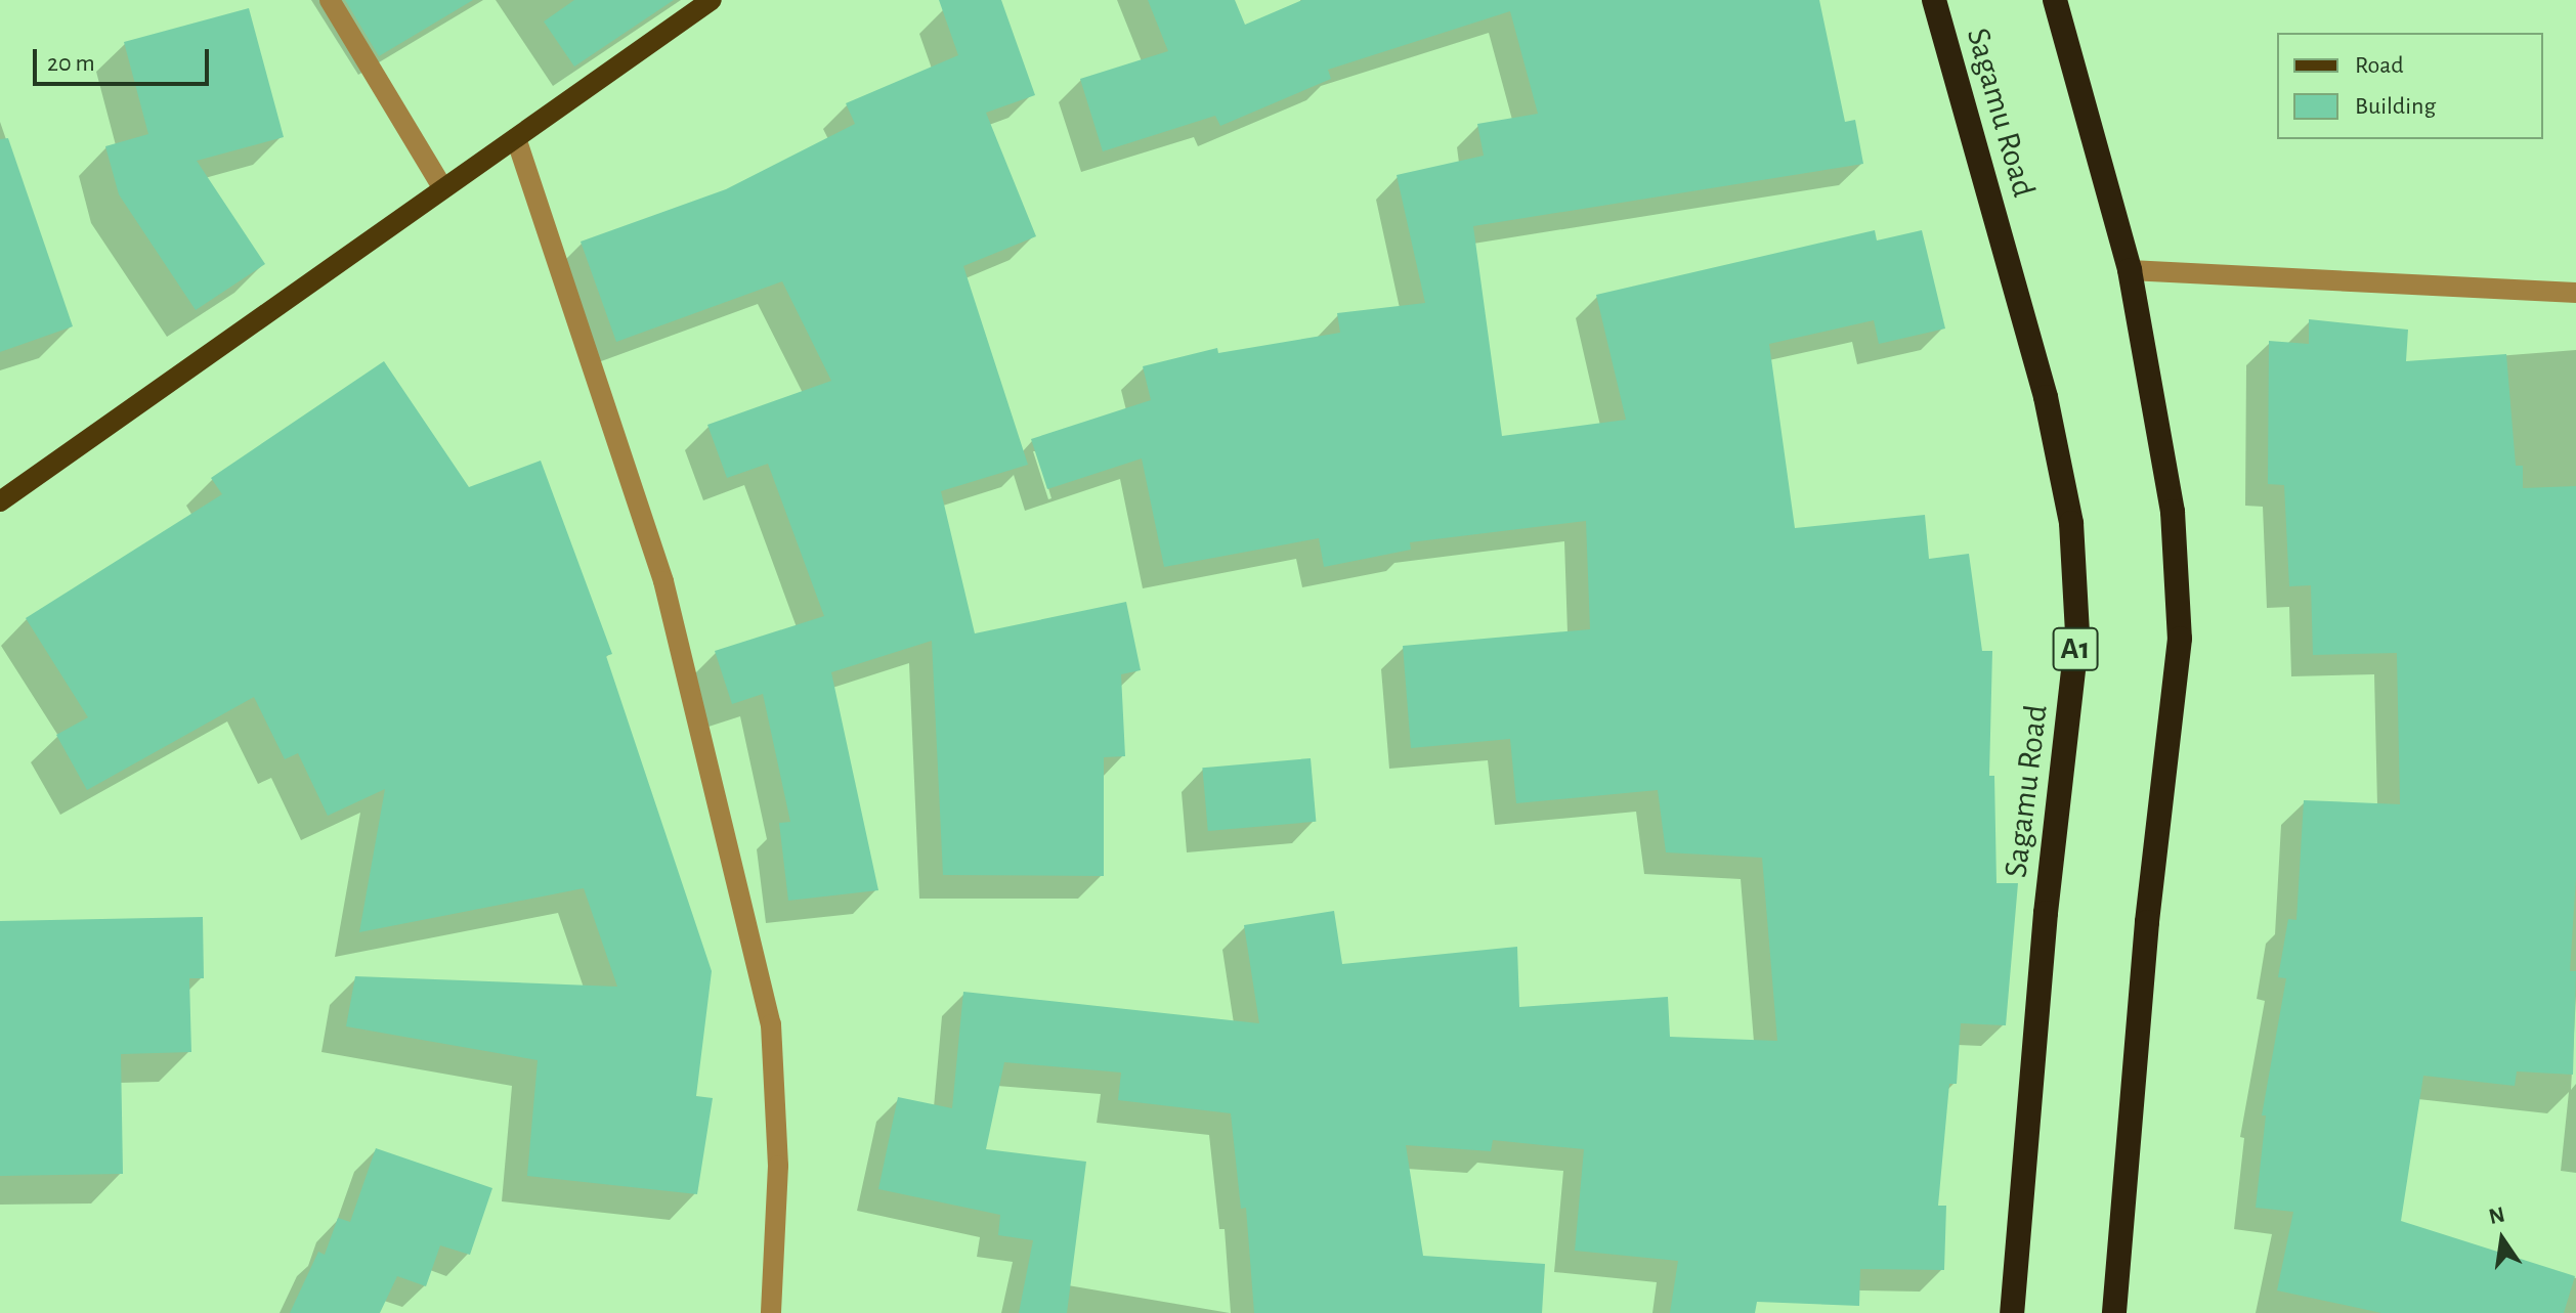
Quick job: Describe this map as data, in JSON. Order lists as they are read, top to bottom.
{
  "streets": {
    "highway": ["Sagamu Road", "A1"]
  },
  "legend": ["Road", "Building"],
  "scale_bar": "20 m",
  "north": "top"
}
